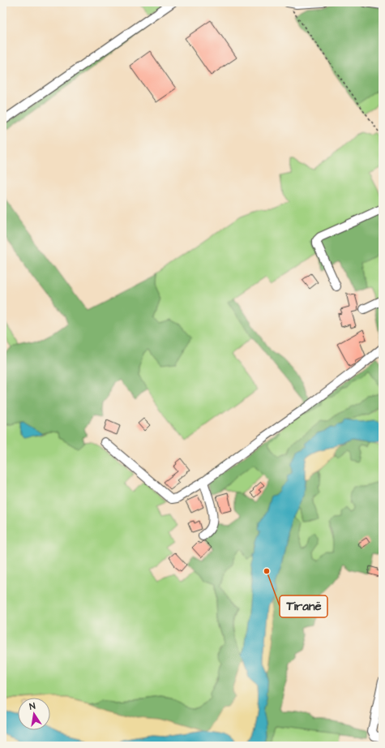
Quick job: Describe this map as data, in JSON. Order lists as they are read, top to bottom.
{
  "places": ["Tiranë"],
  "north": "top"
}
